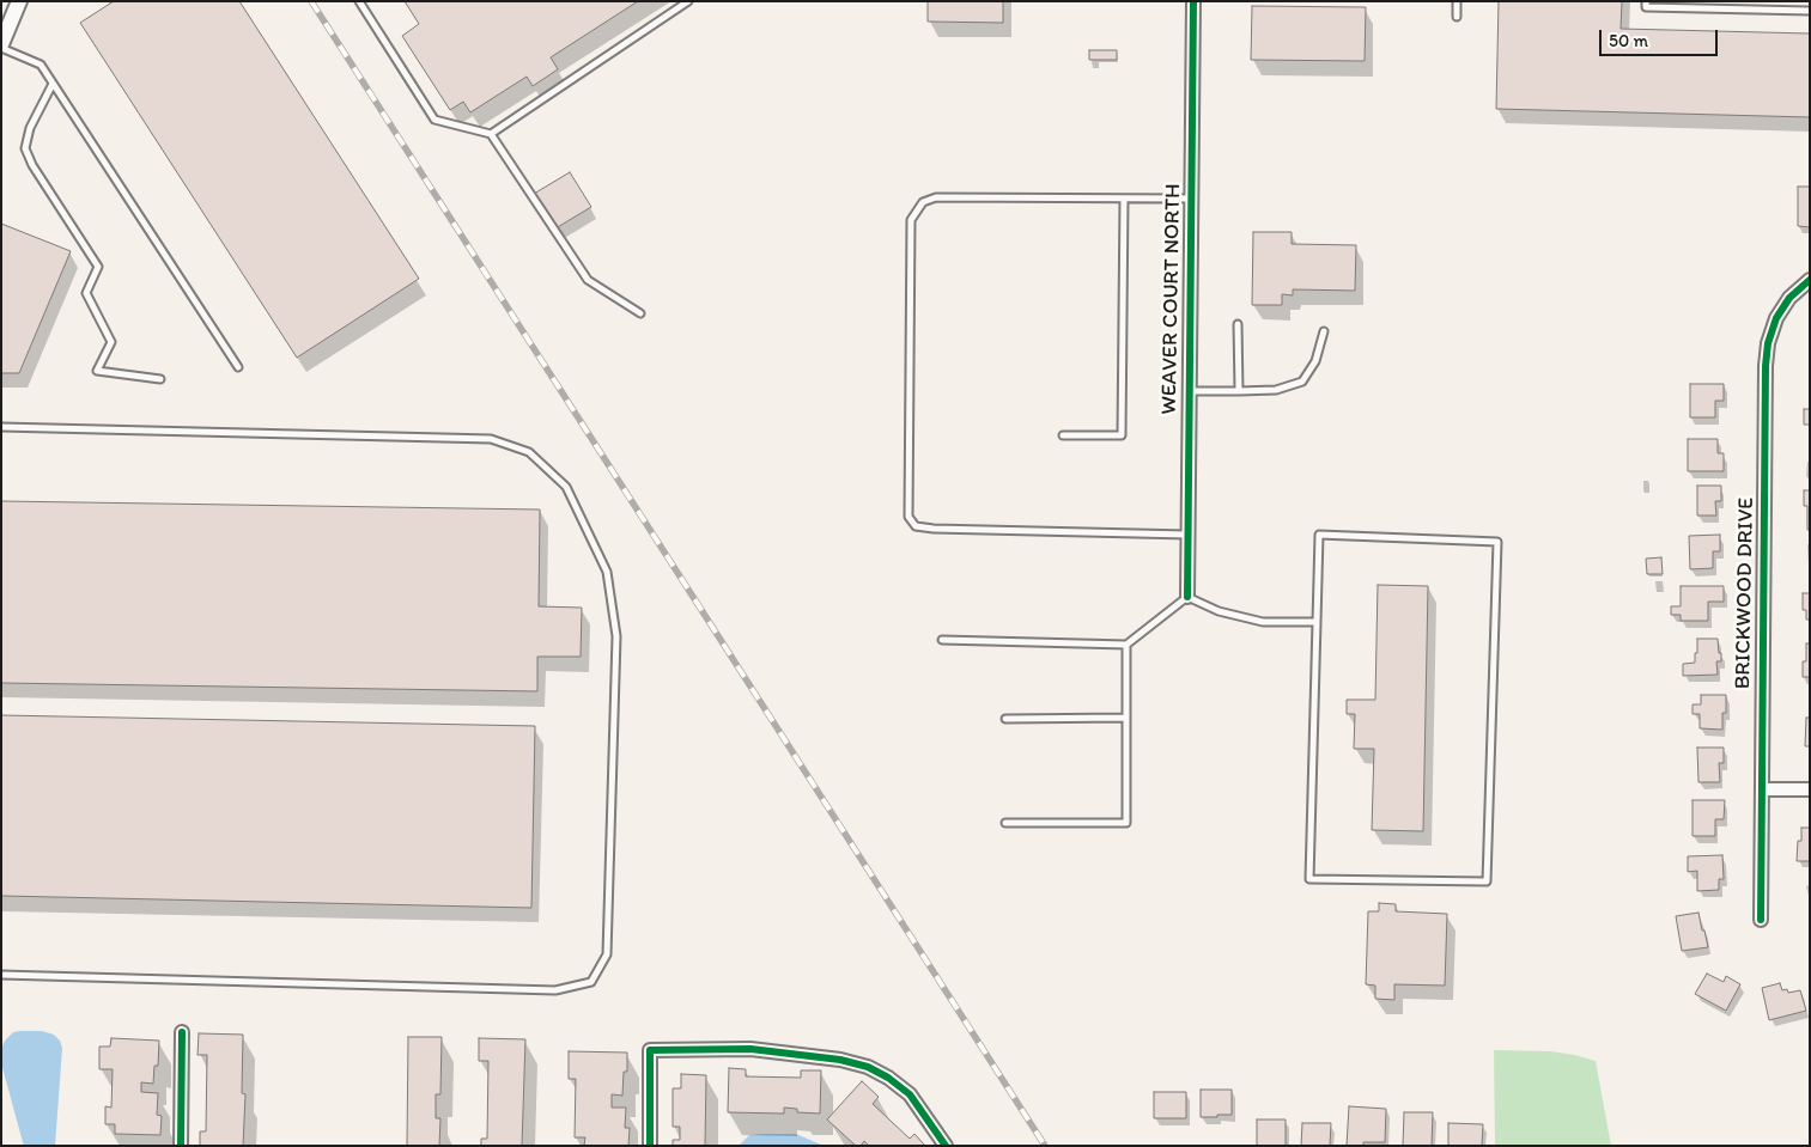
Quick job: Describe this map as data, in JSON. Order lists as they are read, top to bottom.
{
  "streets": {
    "street": ["WEAVER COURT NORTH", "BRICKWOOD DRIVE"]
  },
  "scale_bar": "50 m"
}
